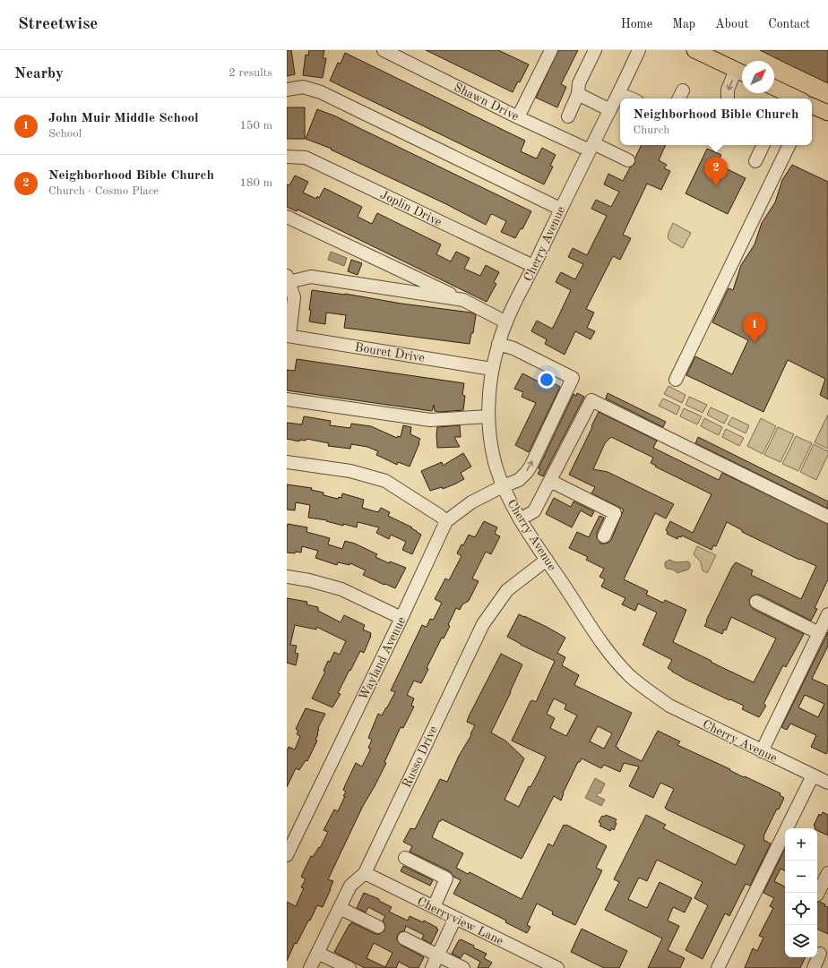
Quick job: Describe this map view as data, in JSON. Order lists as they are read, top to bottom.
{
  "streets": {
    "street": [
      "Shawn Drive",
      "Joplin Drive",
      "Cherry Avenue",
      "Bouret Drive",
      "Wayland Avenue",
      "Russo Drive",
      "Cherryview Lane"
    ]
  },
  "crossings": [
    ["Shawn Drive", "Cherry Avenue"],
    ["Joplin Drive", "Cherry Avenue"],
    ["Cherry Avenue", "Bouret Drive"],
    ["Cherry Avenue", "Wayland Avenue"],
    ["Cherry Avenue", "Russo Drive"],
    ["Russo Drive", "Cherryview Lane"]
  ],
  "north": "top right",
  "page": {
    "header": "Streetwise",
    "nav": [
      "Home",
      "Map",
      "About",
      "Contact"
    ],
    "heading": ["Nearby", "2 results"],
    "list": [
      {
        "mark": "1",
        "name": "John Muir Middle School",
        "note": "School",
        "value": "150 m"
      },
      {
        "mark": "2",
        "name": "Neighborhood Bible Church",
        "note": "Church · Cosmo Place",
        "value": "180 m"
      }
    ],
    "popup": ["Neighborhood Bible Church", "Church"],
    "pins": ["2", "1"],
    "map_buttons": ["+", "−"]
  }
}
